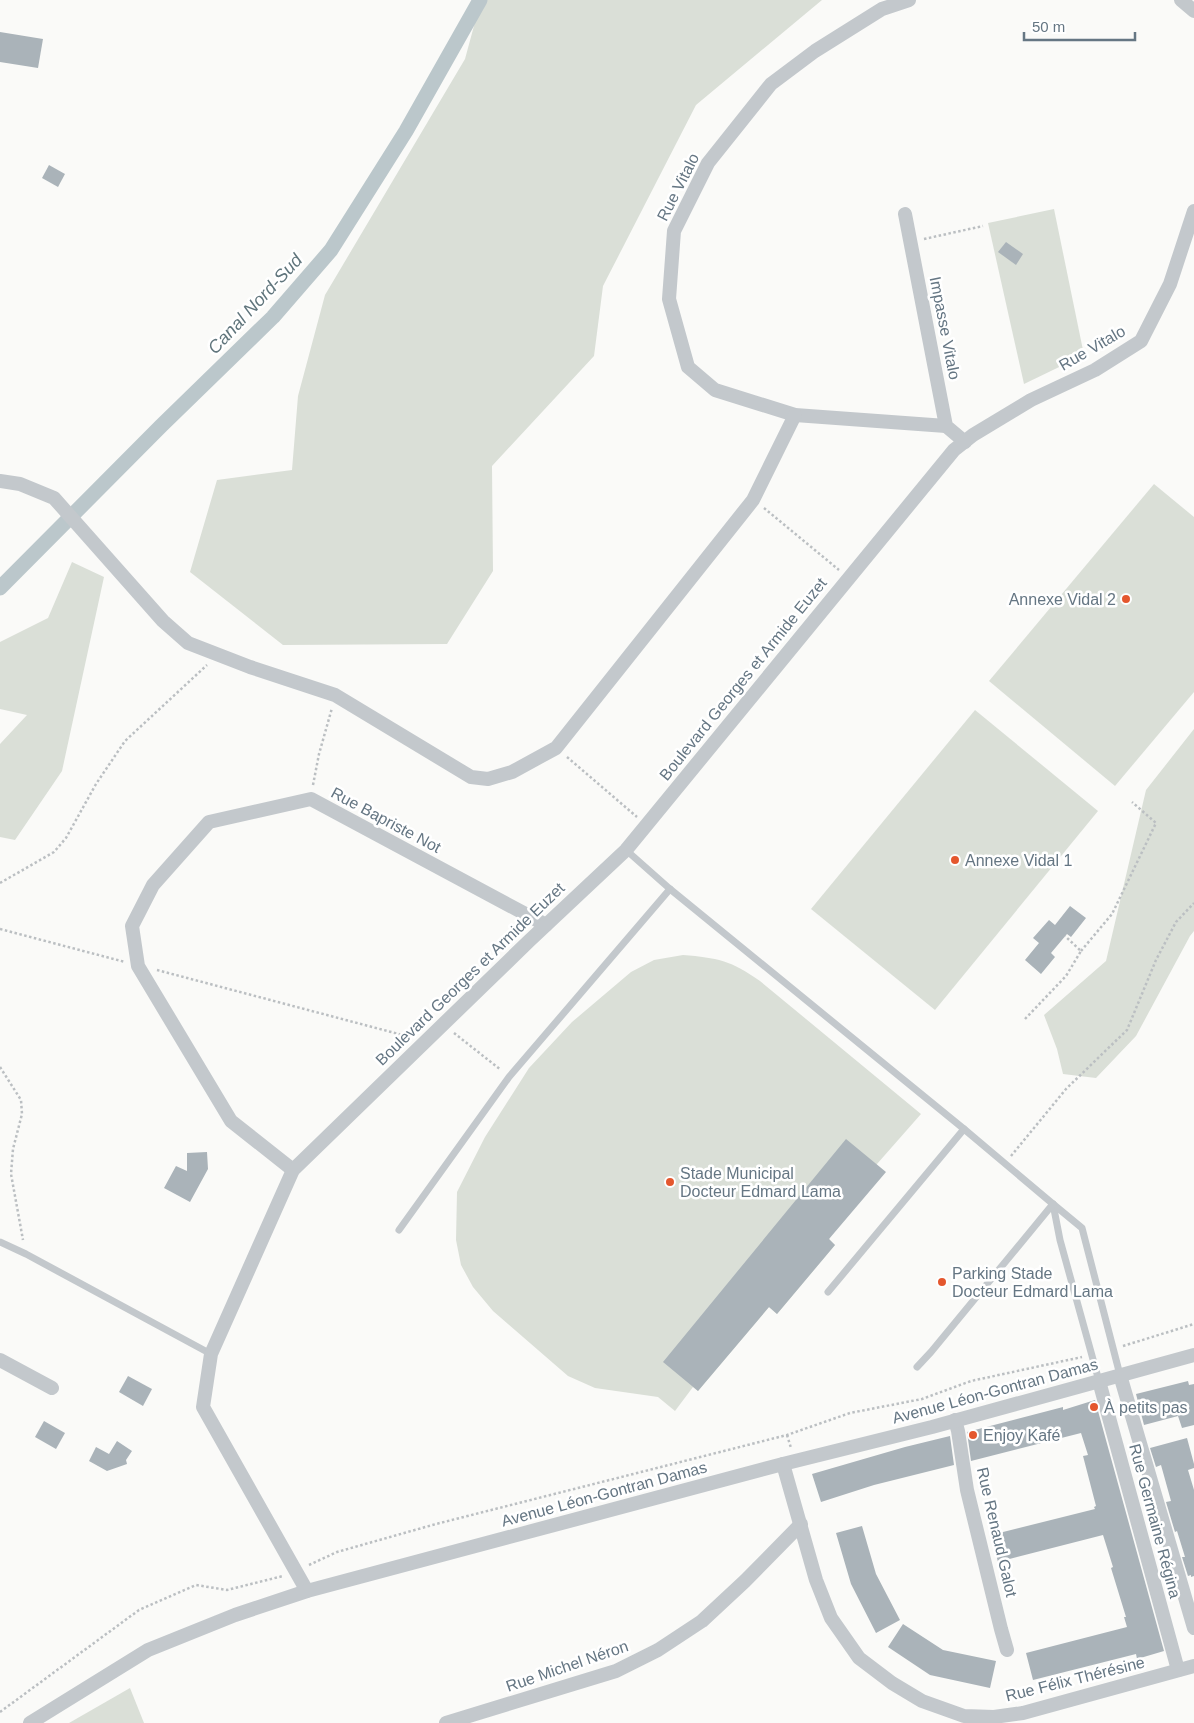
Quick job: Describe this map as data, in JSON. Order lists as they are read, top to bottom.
{
  "streets": {
    "street": [
      "Rue Vitalo",
      "Impasse Vitalo",
      "Boulevard Georges et Armide Euzet",
      "Rue Bapriste Not",
      "Avenue Léon-Gontran Damas",
      "Rue Germaine Régina",
      "Rue Renaud Galot",
      "Rue Michel Néron",
      "Rue Félix Thérésine"
    ]
  },
  "crossings": [
    ["Rue Vitalo", "Impasse Vitalo"],
    ["Rue Vitalo", "Boulevard Georges et Armide Euzet"],
    ["Boulevard Georges et Armide Euzet", "Rue Bapriste Not"],
    ["Boulevard Georges et Armide Euzet", "Avenue Léon-Gontran Damas"],
    ["Avenue Léon-Gontran Damas", "Rue Germaine Régina"],
    ["Avenue Léon-Gontran Damas", "Rue Renaud Galot"],
    ["Avenue Léon-Gontran Damas", "Rue Félix Thérésine"],
    ["Rue Germaine Régina", "Rue Félix Thérésine"],
    ["Rue Michel Néron", "Rue Félix Thérésine"]
  ],
  "water": ["Canal Nord-Sud"],
  "places": [
    "Annexe Vidal 2",
    "Annexe Vidal 1",
    "Stade Municipal Docteur Edmard Lama",
    "Parking Stade Docteur Edmard Lama",
    "À petits pas",
    "Enjoy Kafé"
  ],
  "scale_bar": "50 m"
}
